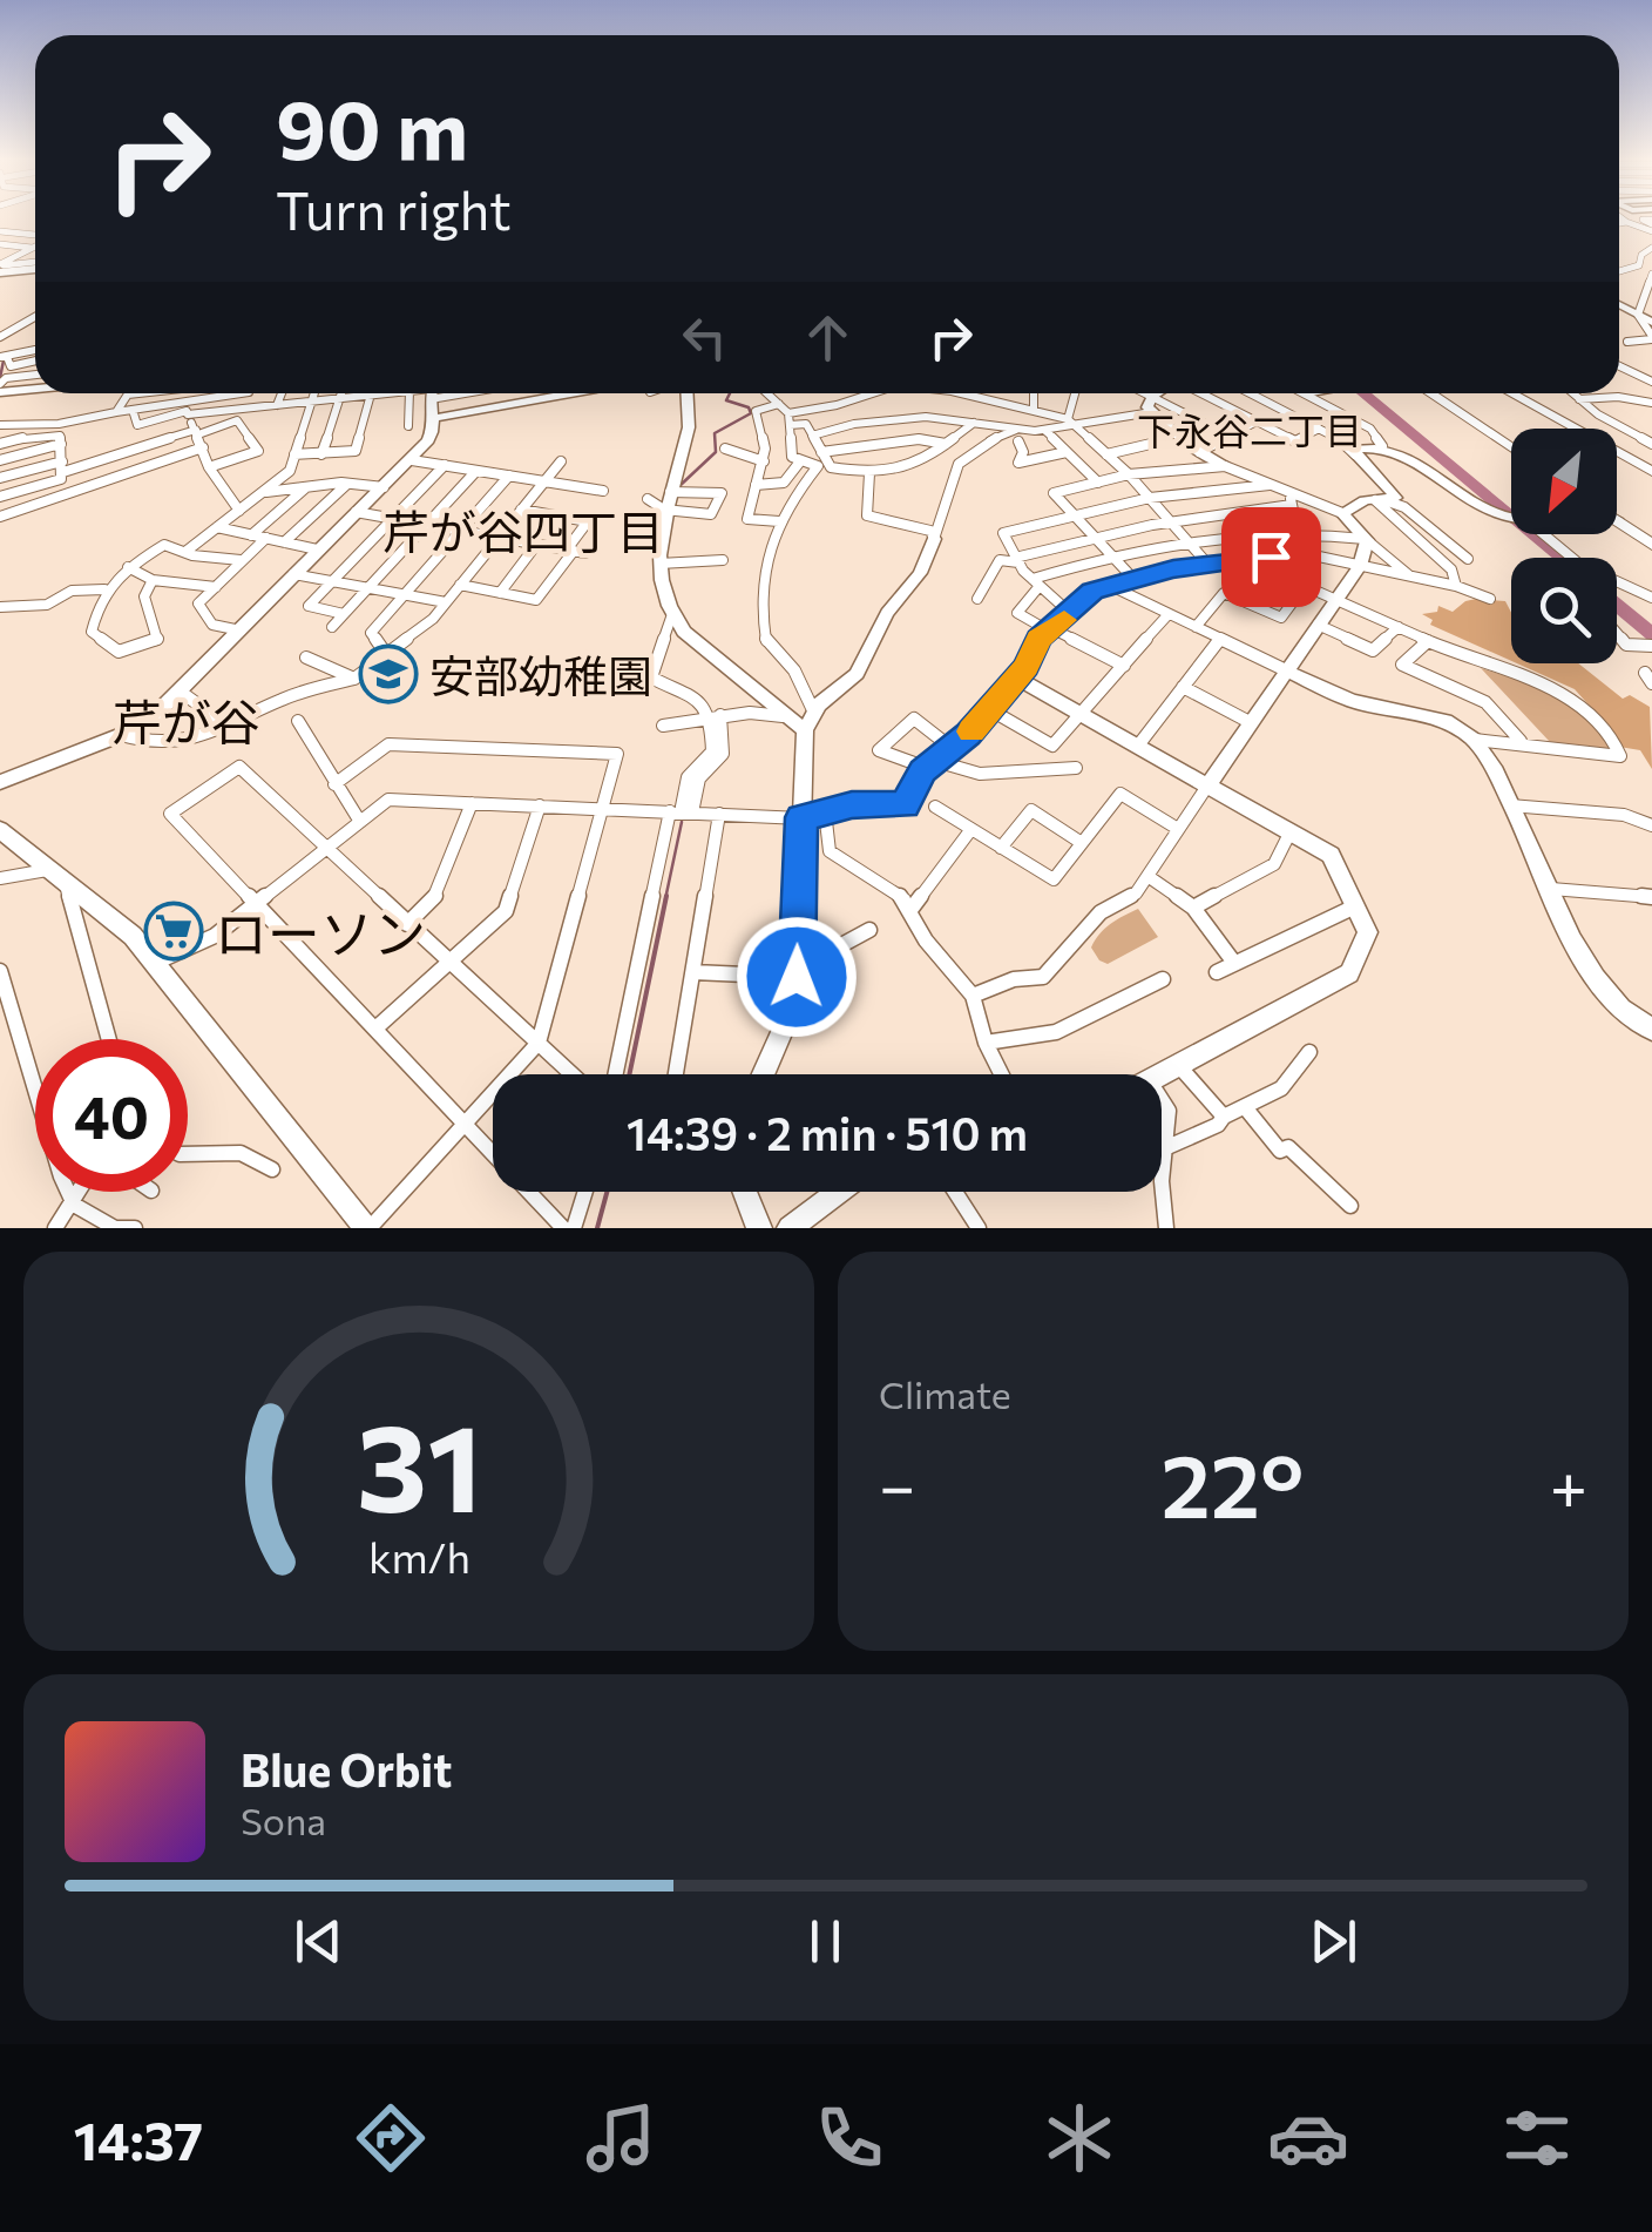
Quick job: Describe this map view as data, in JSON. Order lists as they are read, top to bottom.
{
  "districts": ["下永谷二丁目", "芹が谷四丁目", "芹が谷"],
  "places": {
    "school or university": ["安部幼稚園"],
    "supermarket": ["ローソン"]
  },
  "north": "bottom left",
  "page": {
    "turn": ["90 m", "Turn right"],
    "limit": "40",
    "trip": "14:39 · 2 min · 510 m",
    "tile": "Climate",
    "heat": ["−", "22°", "+"],
    "song": ["Blue Orbit", "Sona"],
    "tabs": "14:37",
    "gauge": ["31", "km/h"]
  }
}
